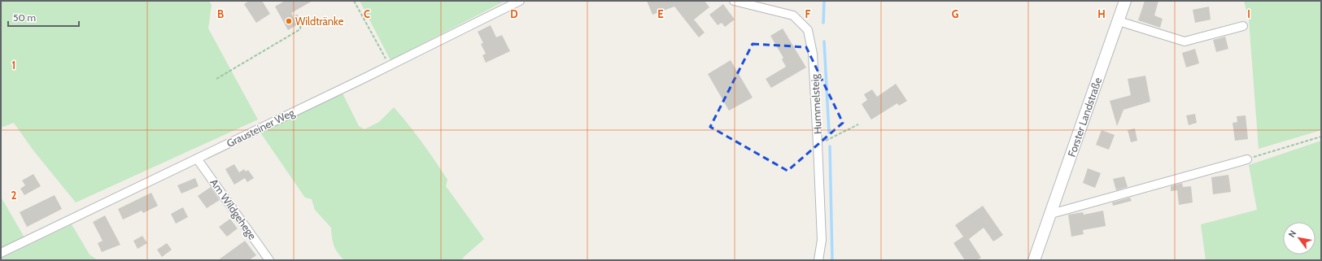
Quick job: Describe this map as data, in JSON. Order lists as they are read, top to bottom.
{
  "streets": {
    "main road": ["Forster Landstraße"],
    "street": ["Hummelsteig", "Grausteiner Weg", "Am Wildgehege"]
  },
  "crossings": [
    ["Grausteiner Weg", "Am Wildgehege"]
  ],
  "places": ["Wildtränke"],
  "scale_bar": "50 m",
  "north": "top left",
  "grid": {
    "columns": [
      "B",
      "C",
      "D",
      "E",
      "F",
      "G",
      "H",
      "I"
    ],
    "rows": ["1", "2"]
  }
}
